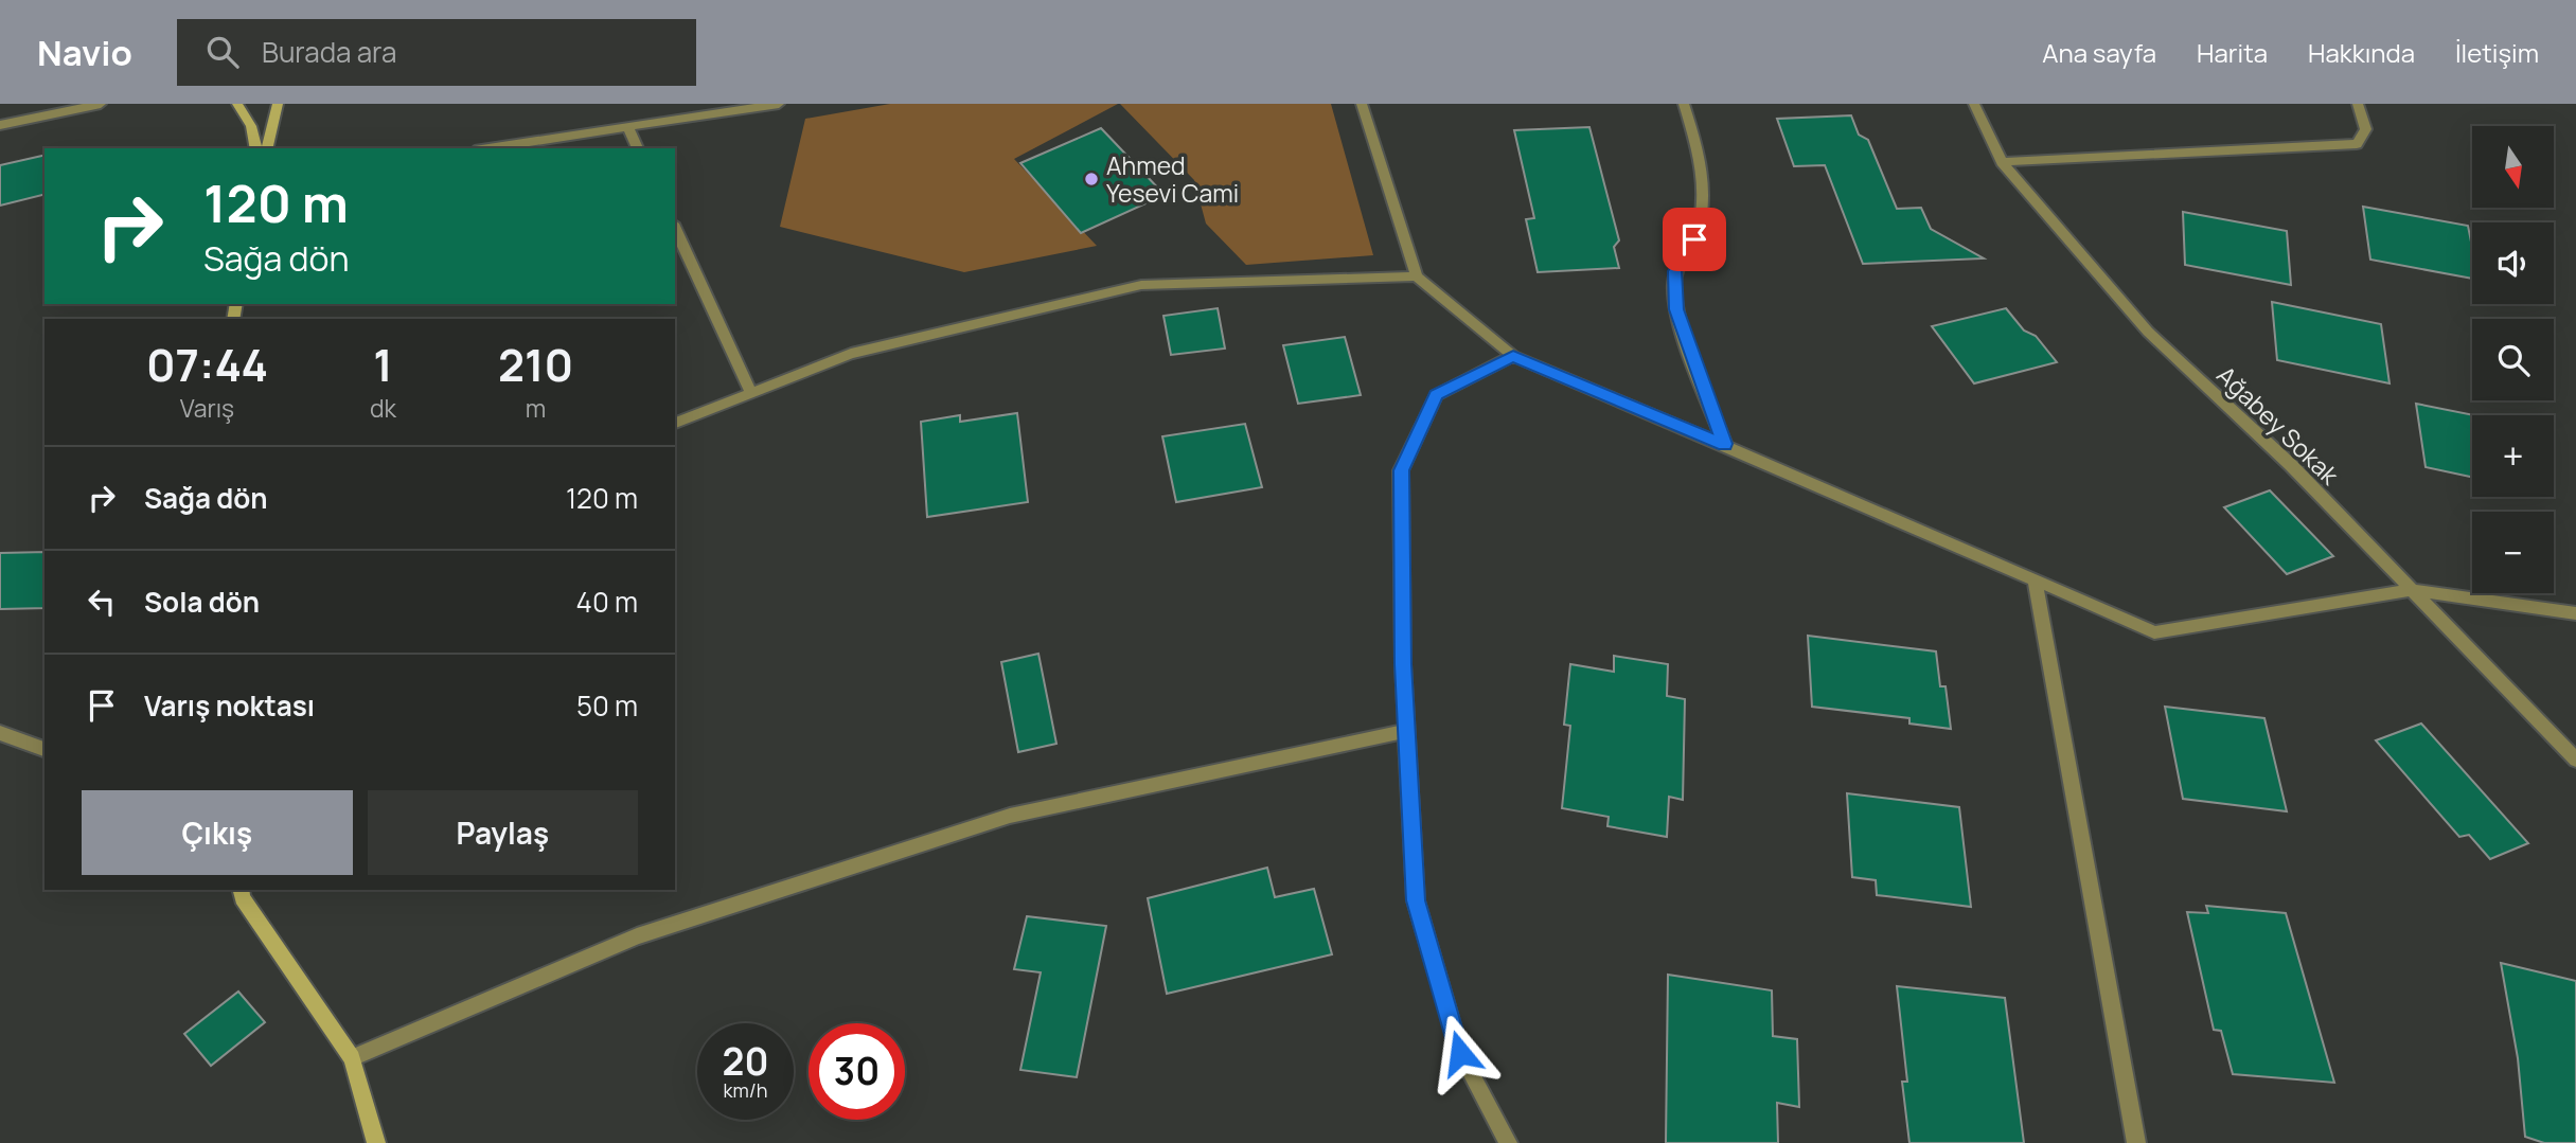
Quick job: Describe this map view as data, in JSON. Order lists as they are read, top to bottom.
{
  "streets": {
    "street": ["Ağabey Sokak"]
  },
  "places": ["Ahmed Yesevi Cami"],
  "north": "bottom",
  "page": {
    "header": "Navio",
    "search": "Burada ara",
    "nav": [
      "Ana sayfa",
      "Harita",
      "Hakkında",
      "İletişim"
    ],
    "map_buttons": ["+", "−"],
    "turn": ["120 m", "Sağa dön"],
    "eta": [
      "07:44",
      "Varış",
      "1",
      "dk",
      "210",
      "m"
    ],
    "list": [
      {
        "name": "Sağa dön",
        "value": "120 m"
      },
      {
        "name": "Sola dön",
        "value": "40 m"
      },
      {
        "name": "Varış noktası",
        "value": "50 m"
      }
    ],
    "buttons": ["Çıkış", "Paylaş"],
    "speed": "20 km/h",
    "limit": "30"
  }
}
